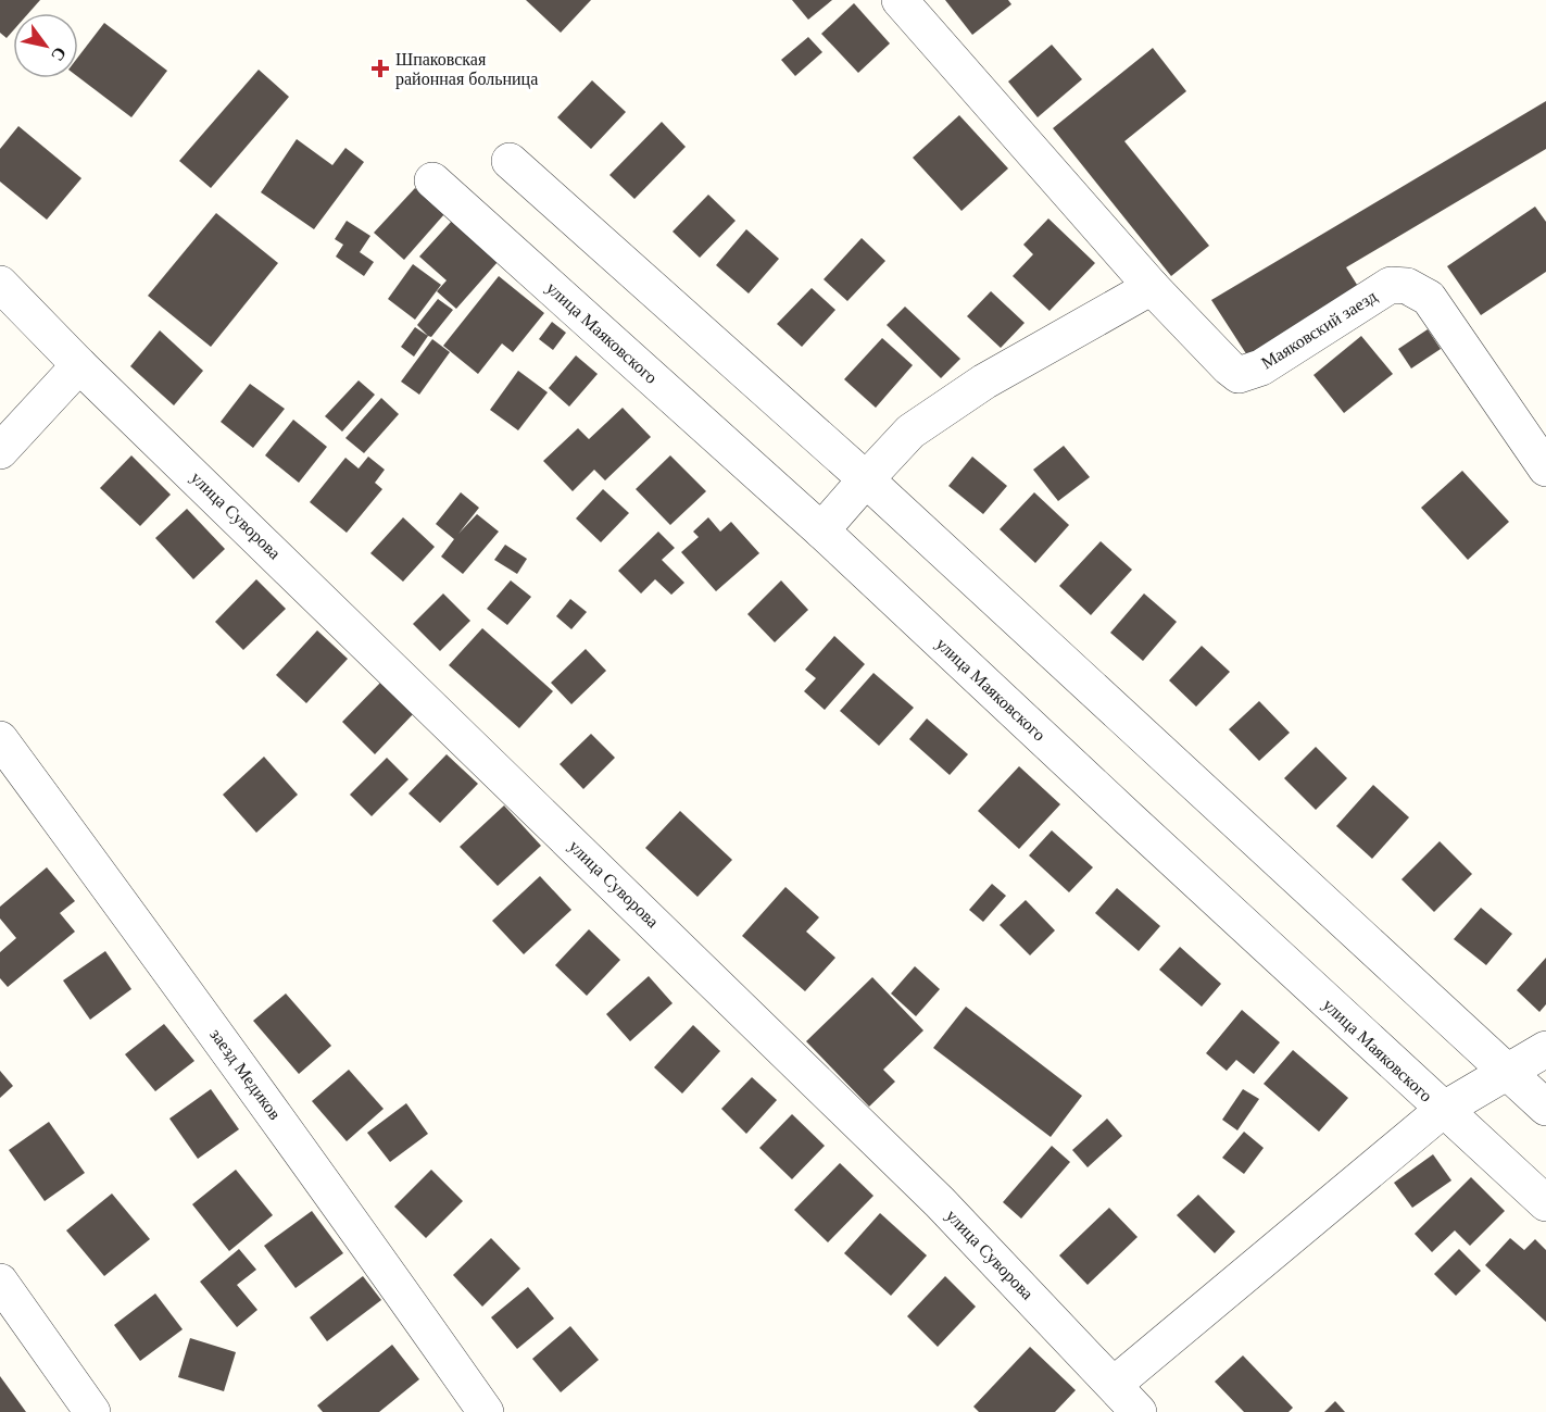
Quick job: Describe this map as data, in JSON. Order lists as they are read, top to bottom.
{
  "streets": {
    "street": [
      "Маяковский заезд",
      "улица Маяковского",
      "улица Суворова",
      "заезд Медиков"
    ]
  },
  "places": {
    "health": ["Шпаковская районная больница"]
  },
  "north": "bottom right"
}
